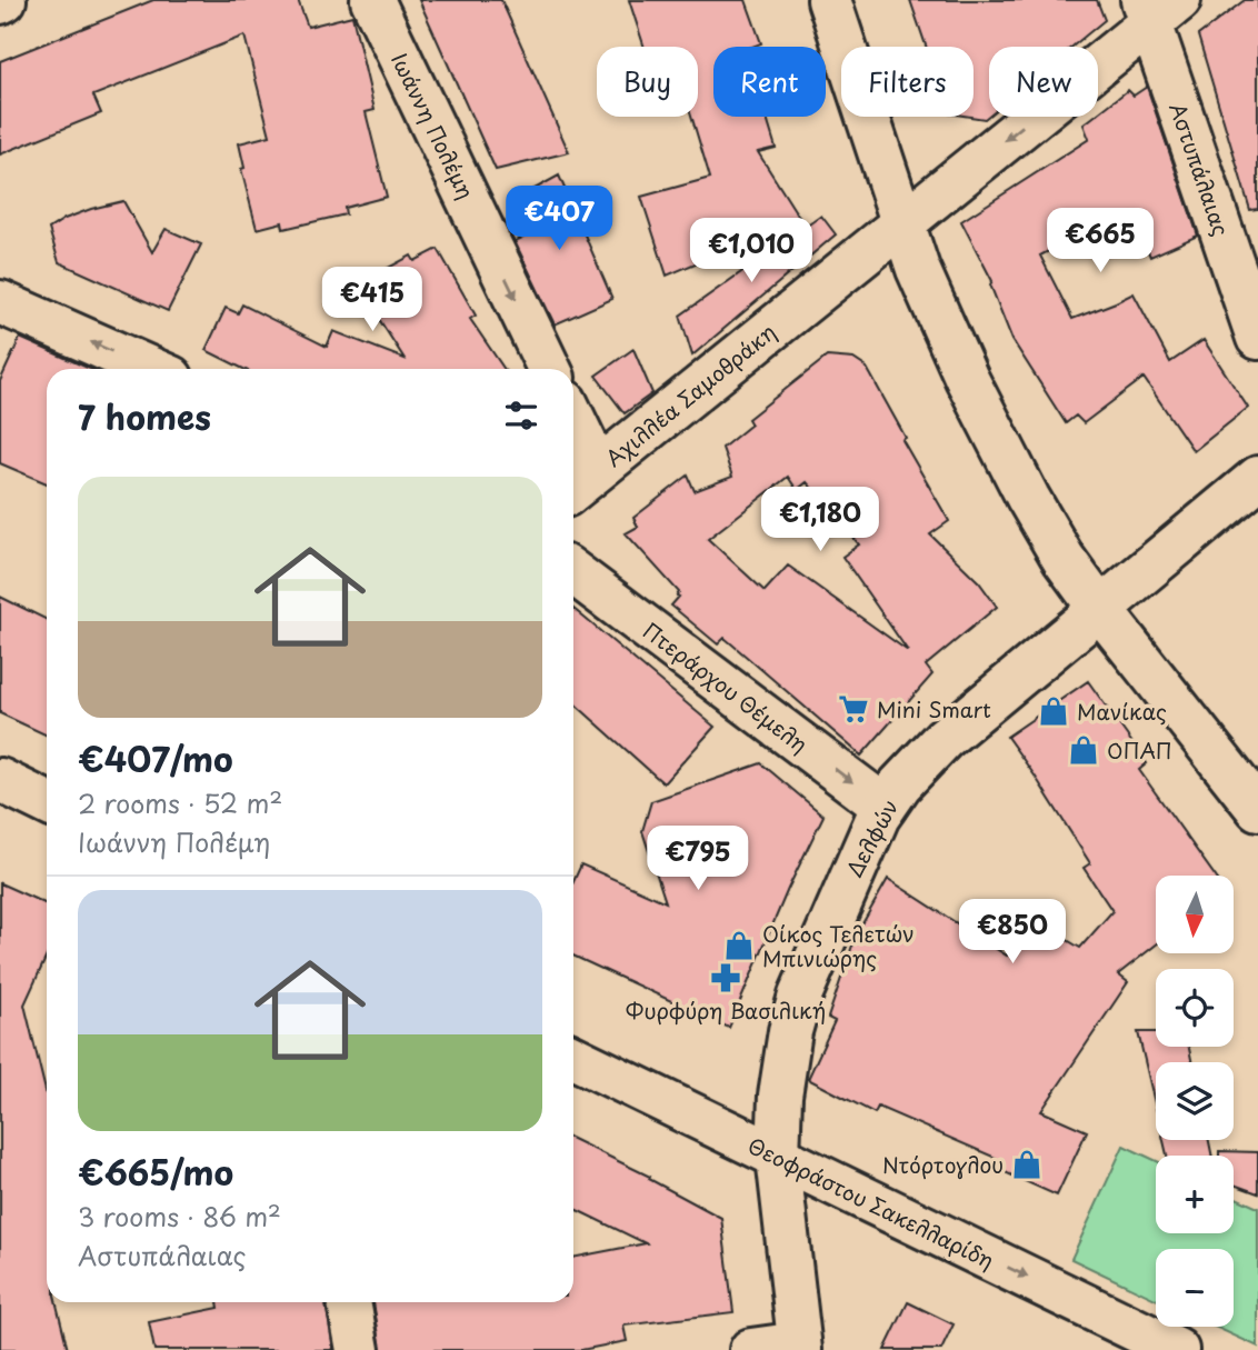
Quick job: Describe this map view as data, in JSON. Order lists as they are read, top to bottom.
{
  "streets": {
    "street": [
      "Ιωάννη Πολέμη",
      "Αστυπάλαιας",
      "Αχιλλέα Σαμοθράκη",
      "Πτεράρχου Θέμελη",
      "Δελφών",
      "Θεοφράστου Σακελλαρίδη"
    ]
  },
  "crossings": [
    ["Αστυπάλαιας", "Αχιλλέα Σαμοθράκη"],
    ["Πτεράρχου Θέμελη", "Δελφών"],
    ["Δελφών", "Θεοφράστου Σακελλαρίδη"]
  ],
  "one_way": [
    "Ιωάννη Πολέμη",
    "Αχιλλέα Σαμοθράκη",
    "Πτεράρχου Θέμελη",
    "Θεοφράστου Σακελλαρίδη"
  ],
  "places": {
    "supermarket": ["Mini Smart"],
    "shop": [
      "Μανίκας",
      "ΟΠΑΠ",
      "Οίκος Τελετών Μπινιώρης",
      "Ντόρτογλου"
    ],
    "pharmacy": ["Φυρφύρη Βασιλική"]
  },
  "north": "bottom",
  "page": {
    "chip": [
      "Buy",
      "Rent",
      "Filters",
      "New"
    ],
    "price": [
      "€407",
      "€665",
      "€1,010",
      "€415",
      "€1,180",
      "€795",
      "€850"
    ],
    "heading": "7 homes",
    "list": [
      {
        "name": "€407/mo",
        "note": "2 rooms · 52 m² · Ιωάννη Πολέμη"
      },
      {
        "name": "€665/mo",
        "note": "3 rooms · 86 m² · Αστυπάλαιας"
      }
    ],
    "map_buttons": ["+", "−"]
  }
}
